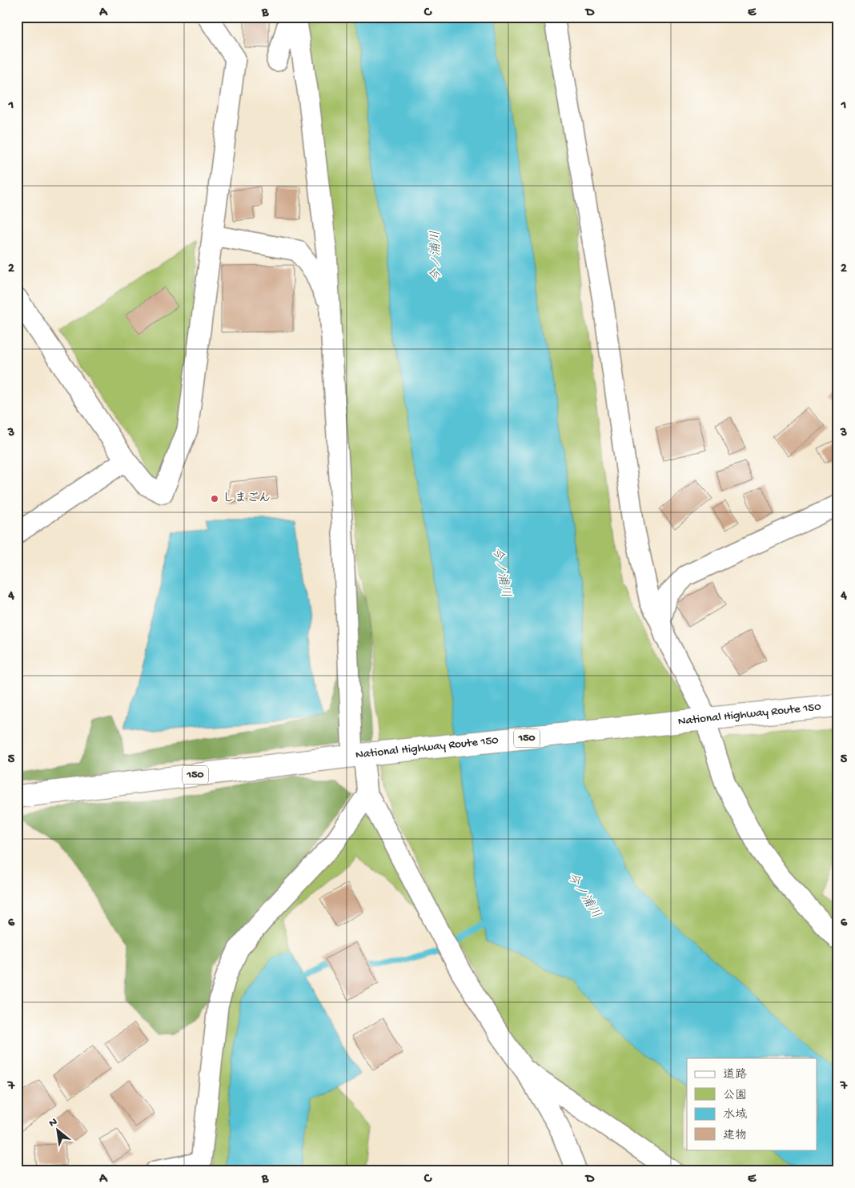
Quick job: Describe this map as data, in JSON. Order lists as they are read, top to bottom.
{
  "streets": {
    "highway": ["National Highway Route 150", "150"]
  },
  "water": ["今ノ浦川"],
  "places": ["しまごん"],
  "legend": [
    "道路",
    "公園",
    "水域",
    "建物"
  ],
  "north": "top left",
  "grid": {
    "columns": [
      "A",
      "B",
      "C",
      "D",
      "E"
    ],
    "rows": [
      "1",
      "2",
      "3",
      "4",
      "5",
      "6",
      "7"
    ]
  }
}
